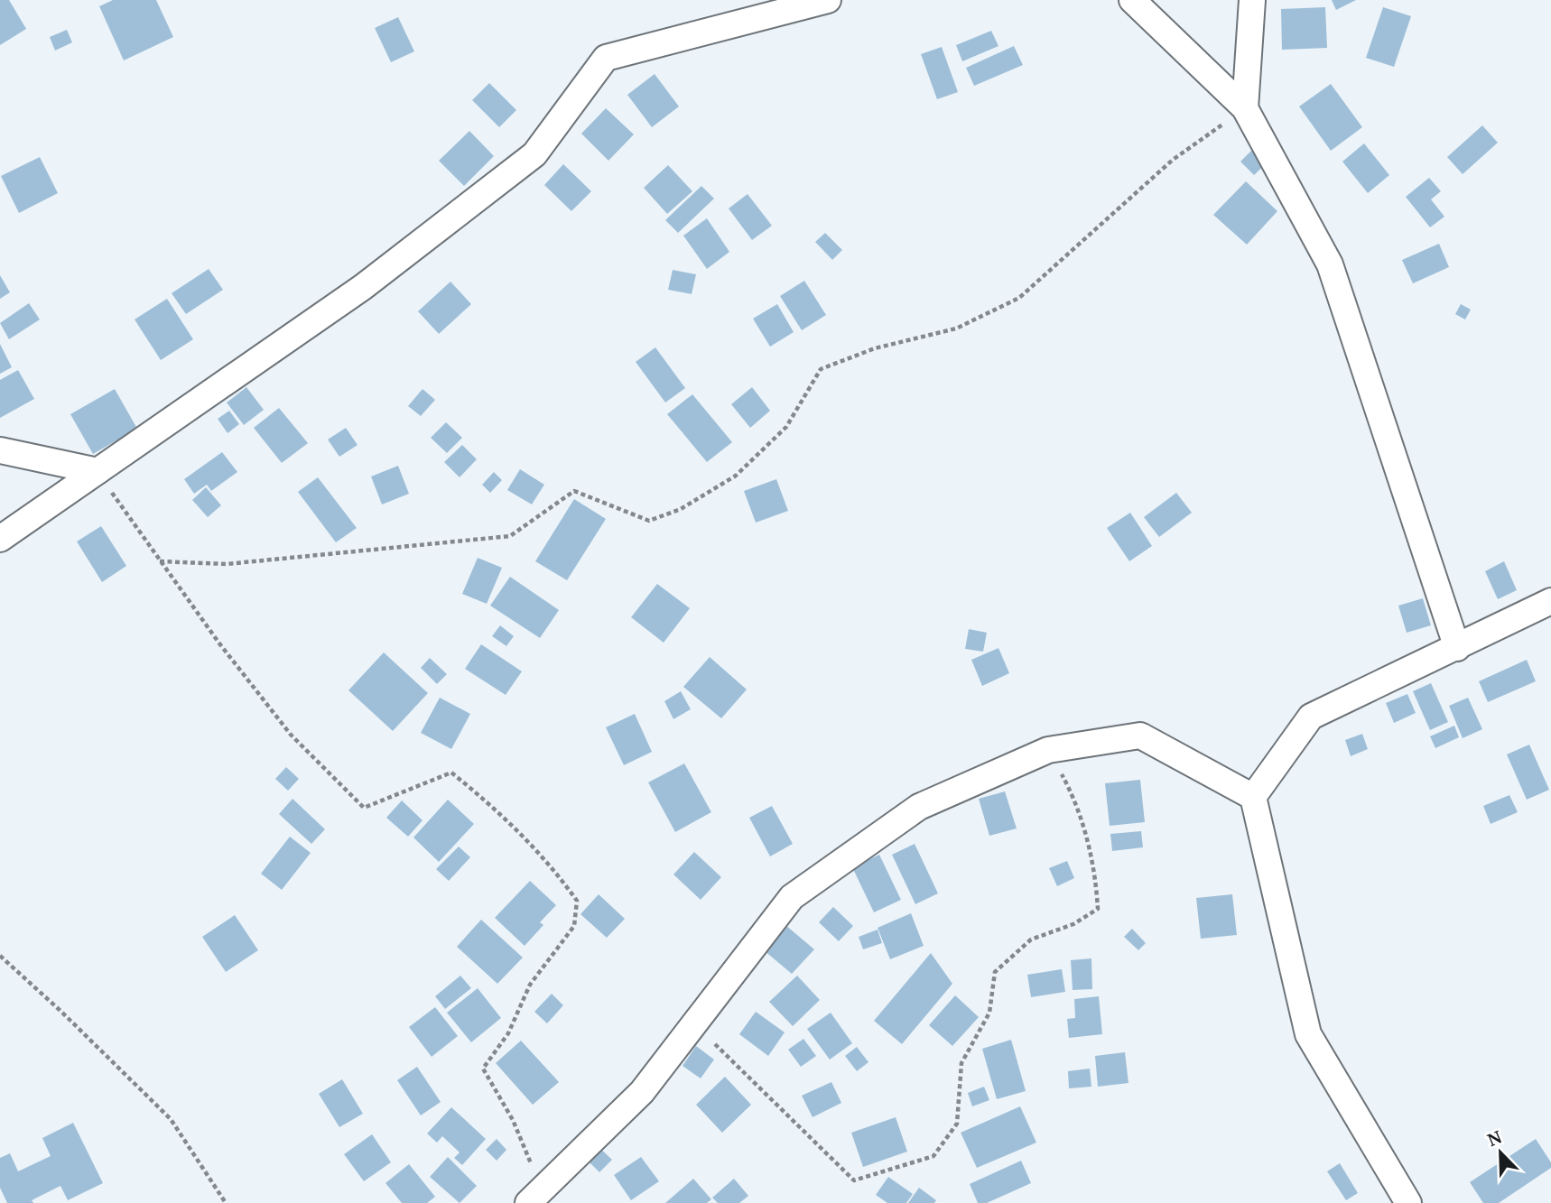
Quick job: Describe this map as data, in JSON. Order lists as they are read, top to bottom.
{
  "north": "top left"
}
